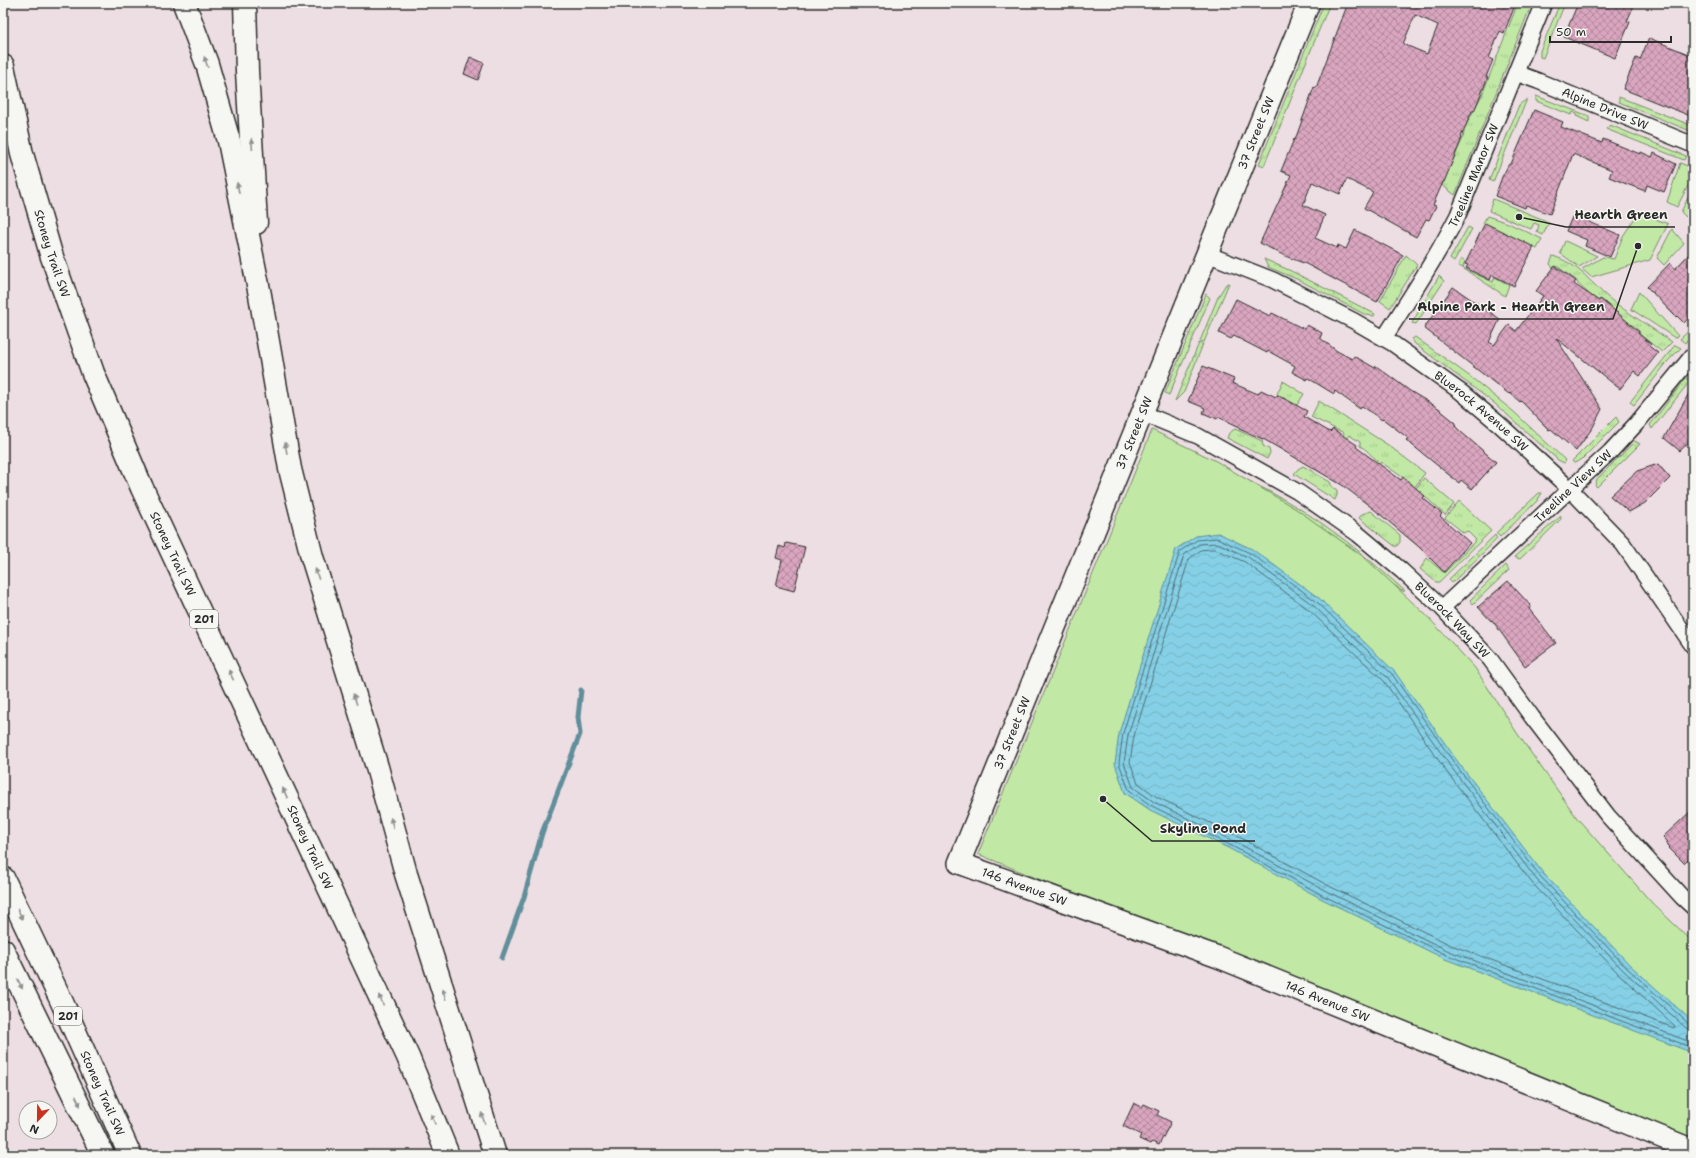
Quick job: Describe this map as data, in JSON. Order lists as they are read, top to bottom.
{
  "streets": {
    "highway": ["Stoney Trail SW", "201"],
    "street": [
      "Alpine Drive SW",
      "37 Street SW",
      "Treeline Manor SW",
      "Bluerock Avenue SW",
      "Treeline View SW",
      "Bluerock Way SW",
      "146 Avenue SW"
    ]
  },
  "crossings": [
    ["Alpine Drive SW", "Treeline Manor SW"],
    ["37 Street SW", "Bluerock Avenue SW"],
    ["37 Street SW", "Bluerock Way SW"],
    ["37 Street SW", "146 Avenue SW"],
    ["Treeline Manor SW", "Bluerock Avenue SW"],
    ["Bluerock Avenue SW", "Treeline View SW"],
    ["Treeline View SW", "Bluerock Way SW"]
  ],
  "places": ["Hearth Green", "Alpine Park - Hearth Green", "Skyline Pond"],
  "scale_bar": "50 m",
  "north": "bottom"
}
